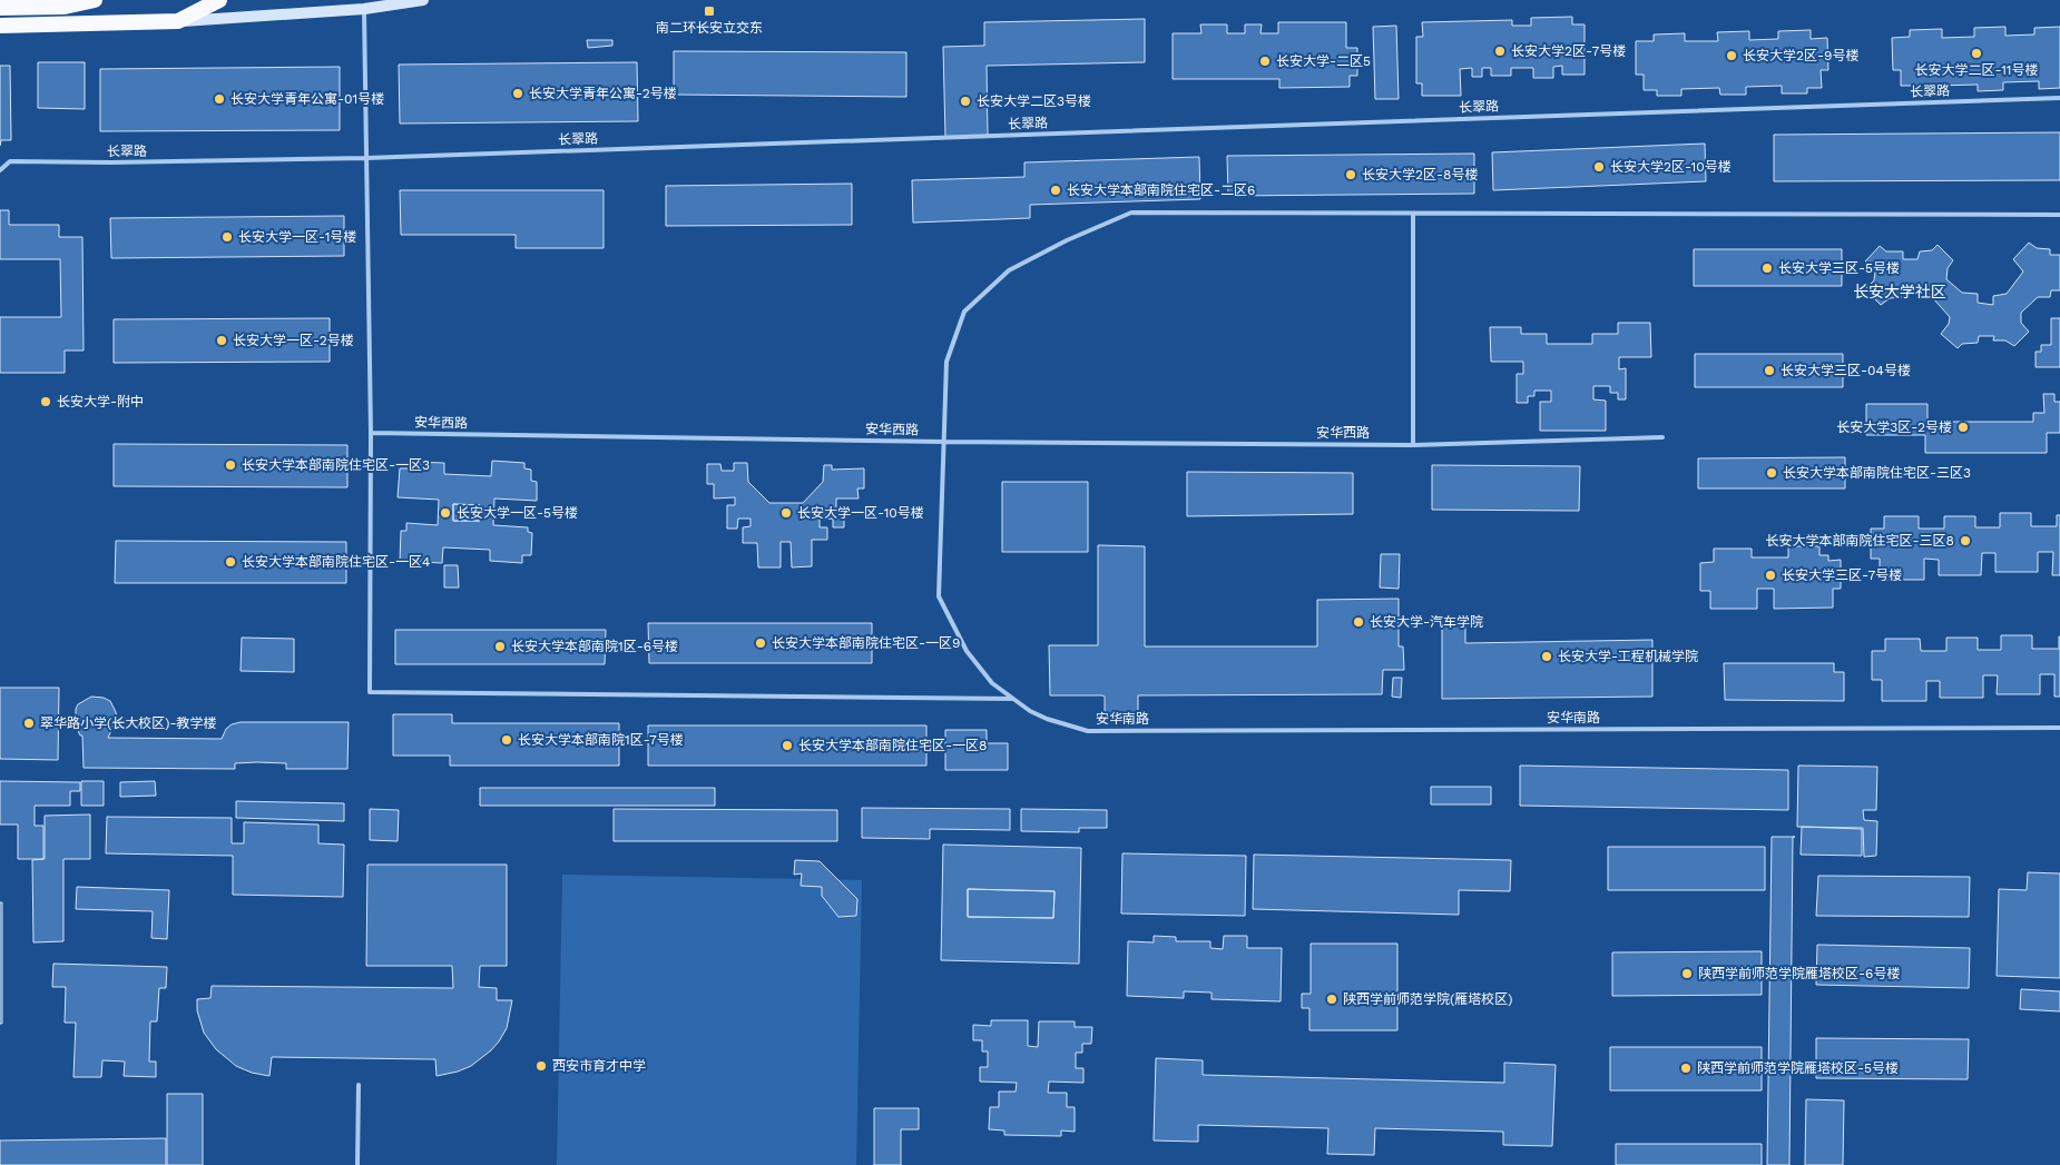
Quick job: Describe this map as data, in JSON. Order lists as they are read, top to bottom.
{
  "streets": {
    "lane": ["长翠路", "安华西路", "安华南路"]
  },
  "crossings": [
    ["安华西路", "安华南路"]
  ],
  "districts": ["长安大学社区"],
  "places": {
    "transit": ["南二环长安立交东"],
    "other": [
      "长安大学2区-7号楼",
      "长安大学二区-11号楼",
      "长安大学2区-9号楼",
      "长安大学-二区5",
      "长安大学青年公寓-2号楼",
      "长安大学青年公寓-01号楼",
      "长安大学二区3号楼",
      "长安大学2区-10号楼",
      "长安大学2区-8号楼",
      "长安大学本部南院住宅区-二区6",
      "长安大学一区-1号楼",
      "长安大学三区-5号楼",
      "长安大学一区-2号楼",
      "长安大学三区-04号楼",
      "长安大学-附中",
      "长安大学3区-2号楼",
      "长安大学本部南院住宅区-一区3",
      "长安大学本部南院住宅区-三区3",
      "长安大学一区-5号楼",
      "长安大学一区-10号楼",
      "长安大学本部南院住宅区-三区8",
      "长安大学本部南院住宅区-一区4",
      "长安大学三区-7号楼",
      "长安大学-汽车学院",
      "长安大学本部南院住宅区-一区9",
      "长安大学本部南院1区-6号楼",
      "长安大学-工程机械学院",
      "翠华路小学(长大校区)-教学楼",
      "长安大学本部南院1区-7号楼",
      "长安大学本部南院住宅区-一区8",
      "陕西学前师范学院雁塔校区-6号楼",
      "陕西学前师范学院(雁塔校区)",
      "西安市育才中学",
      "陕西学前师范学院雁塔校区-5号楼"
    ]
  }
}
